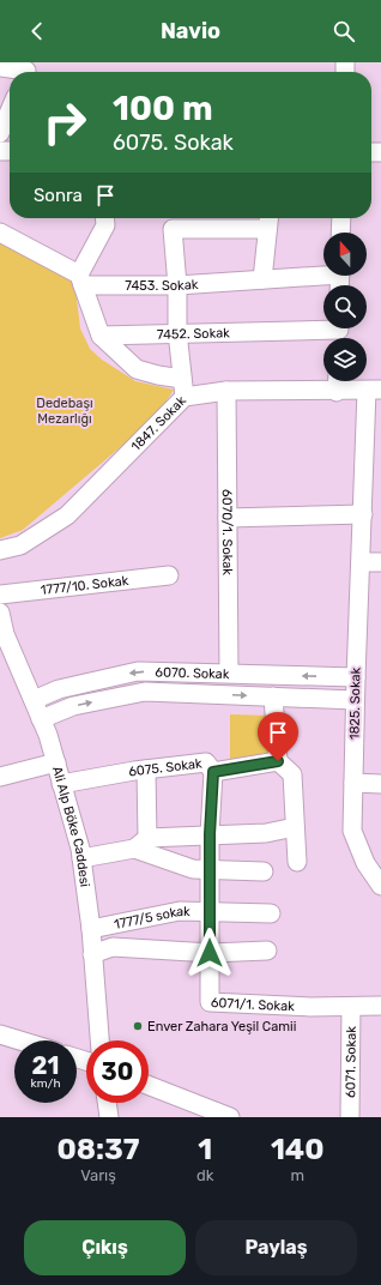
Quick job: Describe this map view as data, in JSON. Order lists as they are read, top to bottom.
{
  "streets": {
    "street": [
      "7453. Sokak",
      "7452. Sokak",
      "1847. Sokak",
      "6070/1. Sokak",
      "1777/10. Sokak",
      "6070. Sokak",
      "1825. Sokak",
      "6075. Sokak",
      "Ali Alp Böke Caddesi",
      "1777/5 sokak",
      "6071/1. Sokak",
      "6071. Sokak"
    ]
  },
  "crossings": [
    ["1847. Sokak", "6070/1. Sokak"],
    ["1847. Sokak", "1825. Sokak"],
    ["6070/1. Sokak", "6070. Sokak"],
    ["6070. Sokak", "1825. Sokak"],
    ["6070. Sokak", "Ali Alp Böke Caddesi"],
    ["6075. Sokak", "Ali Alp Böke Caddesi"],
    ["6075. Sokak", "6071/1. Sokak"],
    ["Ali Alp Böke Caddesi", "1777/5 sokak"],
    ["1777/5 sokak", "6071/1. Sokak"],
    ["6071/1. Sokak", "6071. Sokak"]
  ],
  "parks": ["Dedebaşı Mezarlığı"],
  "places": ["Enver Zahara Yeşil Camii"],
  "north": "top",
  "page": {
    "header": "Navio",
    "turn": ["100 m", "6075. Sokak"],
    "then": "Sonra",
    "speed": "21 km/h",
    "limit": "30",
    "eta": [
      "08:37",
      "Varış",
      "1",
      "dk",
      "140",
      "m"
    ],
    "buttons": ["Çıkış", "Paylaş"]
  }
}
